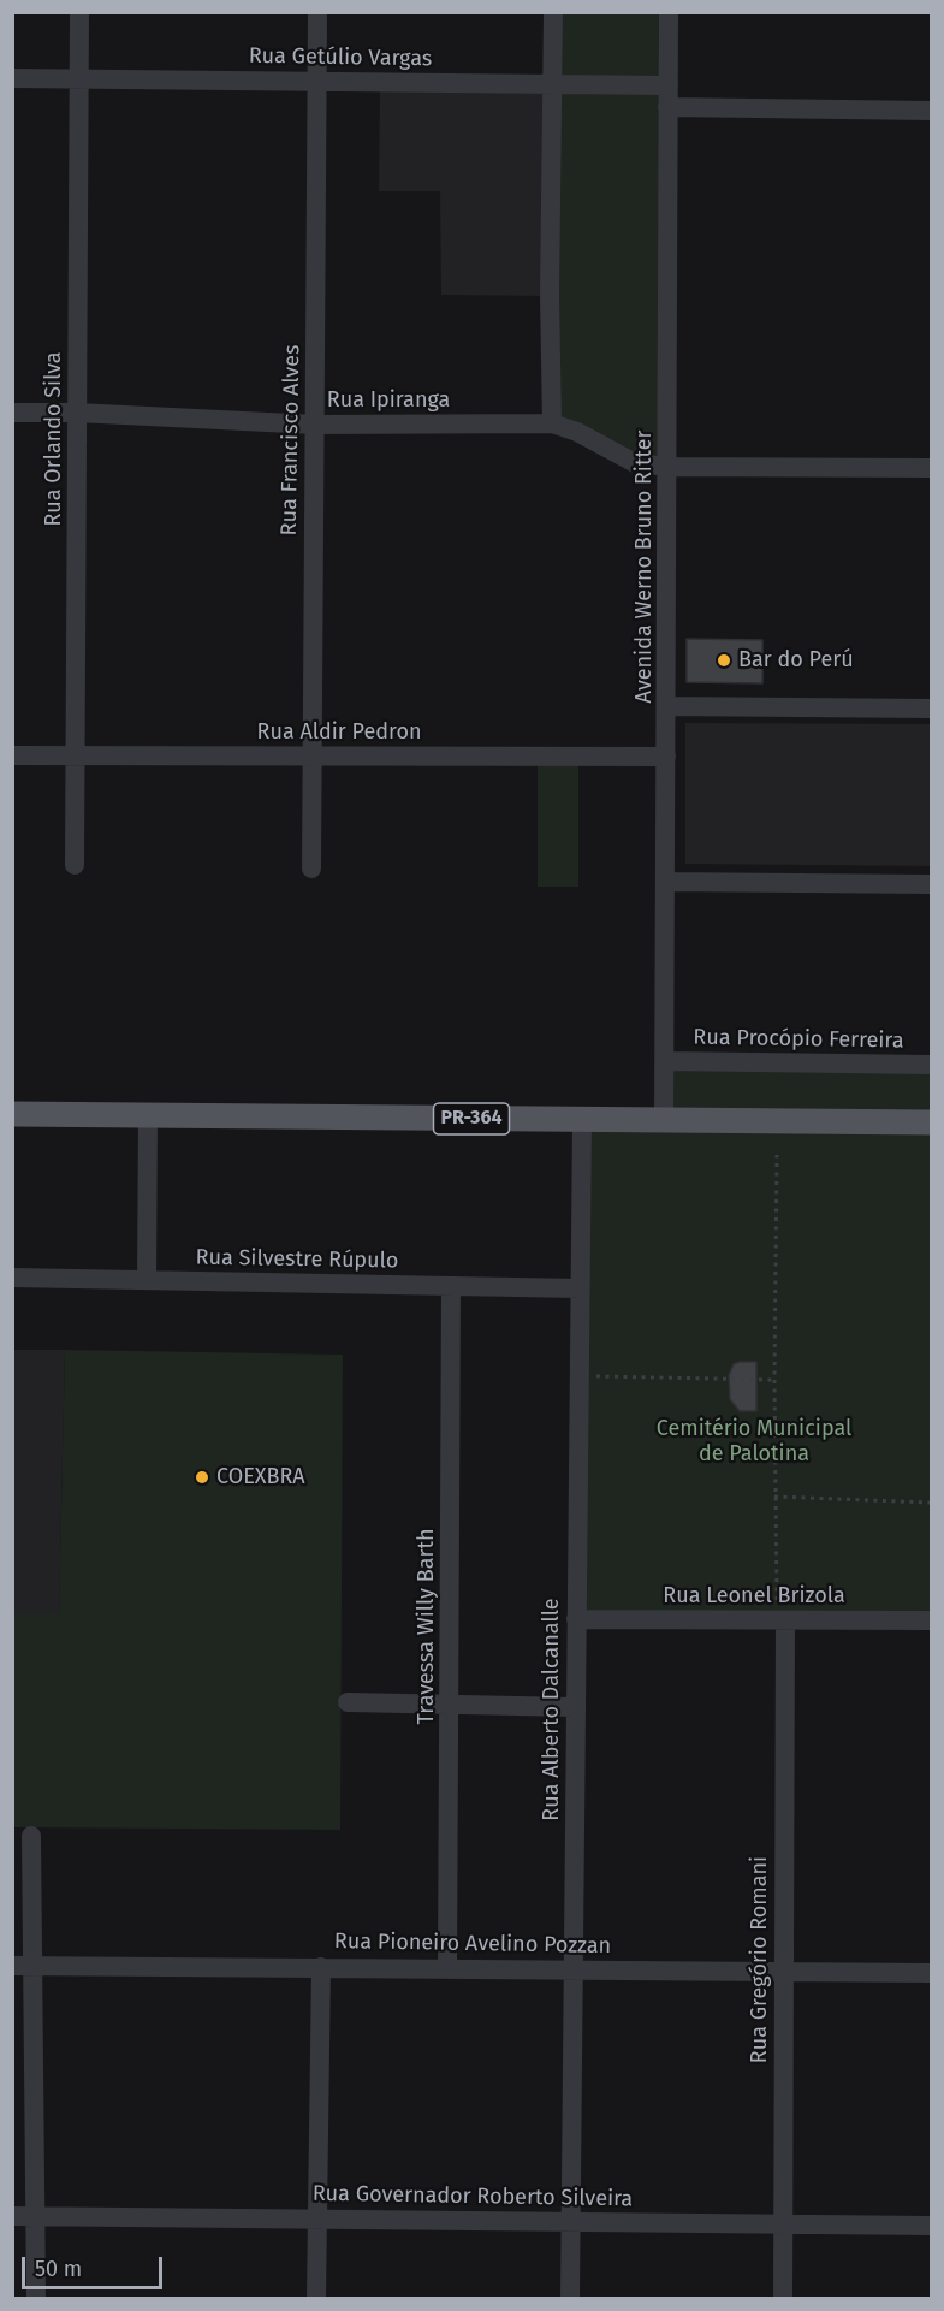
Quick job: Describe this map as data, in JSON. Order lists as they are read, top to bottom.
{
  "streets": {
    "main road": ["PR-364"],
    "street": [
      "Rua Getúlio Vargas",
      "Rua Ipiranga",
      "Rua Orlando Silva",
      "Rua Francisco Alves",
      "Avenida Werno Bruno Ritter",
      "Rua Aldir Pedron",
      "Rua Procópio Ferreira",
      "Rua Silvestre Rúpulo",
      "Rua Leonel Brizola",
      "Travessa Willy Barth",
      "Rua Alberto Dalcanalle",
      "Rua Pioneiro Avelino Pozzan",
      "Rua Gregório Romani",
      "Rua Governador Roberto Silveira"
    ]
  },
  "crossings": [
    ["Rua Getúlio Vargas", "Rua Orlando Silva"],
    ["Rua Getúlio Vargas", "Rua Francisco Alves"],
    ["Rua Getúlio Vargas", "Avenida Werno Bruno Ritter"],
    ["Rua Ipiranga", "Rua Orlando Silva"],
    ["Rua Ipiranga", "Rua Francisco Alves"],
    ["Rua Ipiranga", "Avenida Werno Bruno Ritter"],
    ["Rua Orlando Silva", "Rua Aldir Pedron"],
    ["Rua Francisco Alves", "Rua Aldir Pedron"],
    ["Avenida Werno Bruno Ritter", "Rua Aldir Pedron"],
    ["Avenida Werno Bruno Ritter", "Rua Procópio Ferreira"],
    ["Avenida Werno Bruno Ritter", "PR-364"],
    ["PR-364", "Rua Alberto Dalcanalle"],
    ["Rua Silvestre Rúpulo", "Travessa Willy Barth"],
    ["Rua Silvestre Rúpulo", "Rua Alberto Dalcanalle"],
    ["Rua Leonel Brizola", "Rua Alberto Dalcanalle"],
    ["Rua Leonel Brizola", "Rua Gregório Romani"],
    ["Travessa Willy Barth", "Rua Pioneiro Avelino Pozzan"],
    ["Rua Alberto Dalcanalle", "Rua Pioneiro Avelino Pozzan"],
    ["Rua Alberto Dalcanalle", "Rua Governador Roberto Silveira"],
    ["Rua Pioneiro Avelino Pozzan", "Rua Gregório Romani"],
    ["Rua Gregório Romani", "Rua Governador Roberto Silveira"]
  ],
  "parks": ["Cemitério Municipal de Palotina"],
  "places": ["Bar do Perú", "COEXBRA"],
  "scale_bar": "50 m"
}
